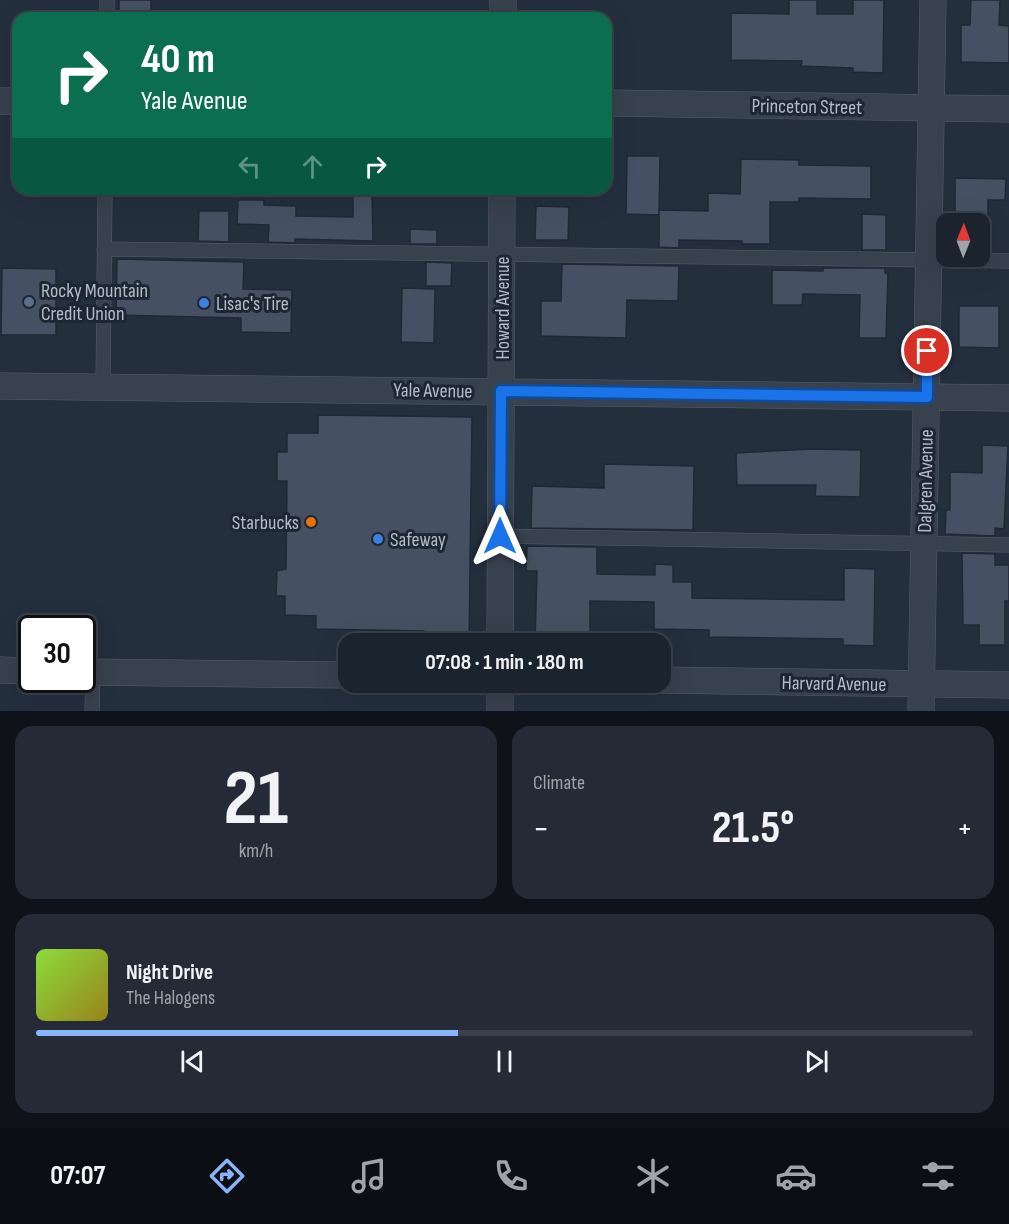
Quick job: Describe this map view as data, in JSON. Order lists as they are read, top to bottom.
{
  "streets": {
    "street": [
      "Princeton Street",
      "Howard Avenue",
      "Yale Avenue",
      "Dalgren Avenue",
      "Harvard Avenue"
    ]
  },
  "crossings": [
    ["Princeton Street", "Dalgren Avenue"],
    ["Howard Avenue", "Yale Avenue"],
    ["Yale Avenue", "Dalgren Avenue"],
    ["Dalgren Avenue", "Harvard Avenue"]
  ],
  "places": [
    "Rocky Mountain Credit Union",
    "Lisac's Tire",
    "Starbucks",
    "Safeway"
  ],
  "north": "top",
  "page": {
    "turn": ["40 m", "Yale Avenue"],
    "limit": "30",
    "trip": "07:08 · 1 min · 180 m",
    "tile": [
      ["21", "km/h"],
      "Climate"
    ],
    "heat": ["−", "21.5°", "+"],
    "song": ["Night Drive", "The Halogens"],
    "tabs": "07:07"
  }
}
